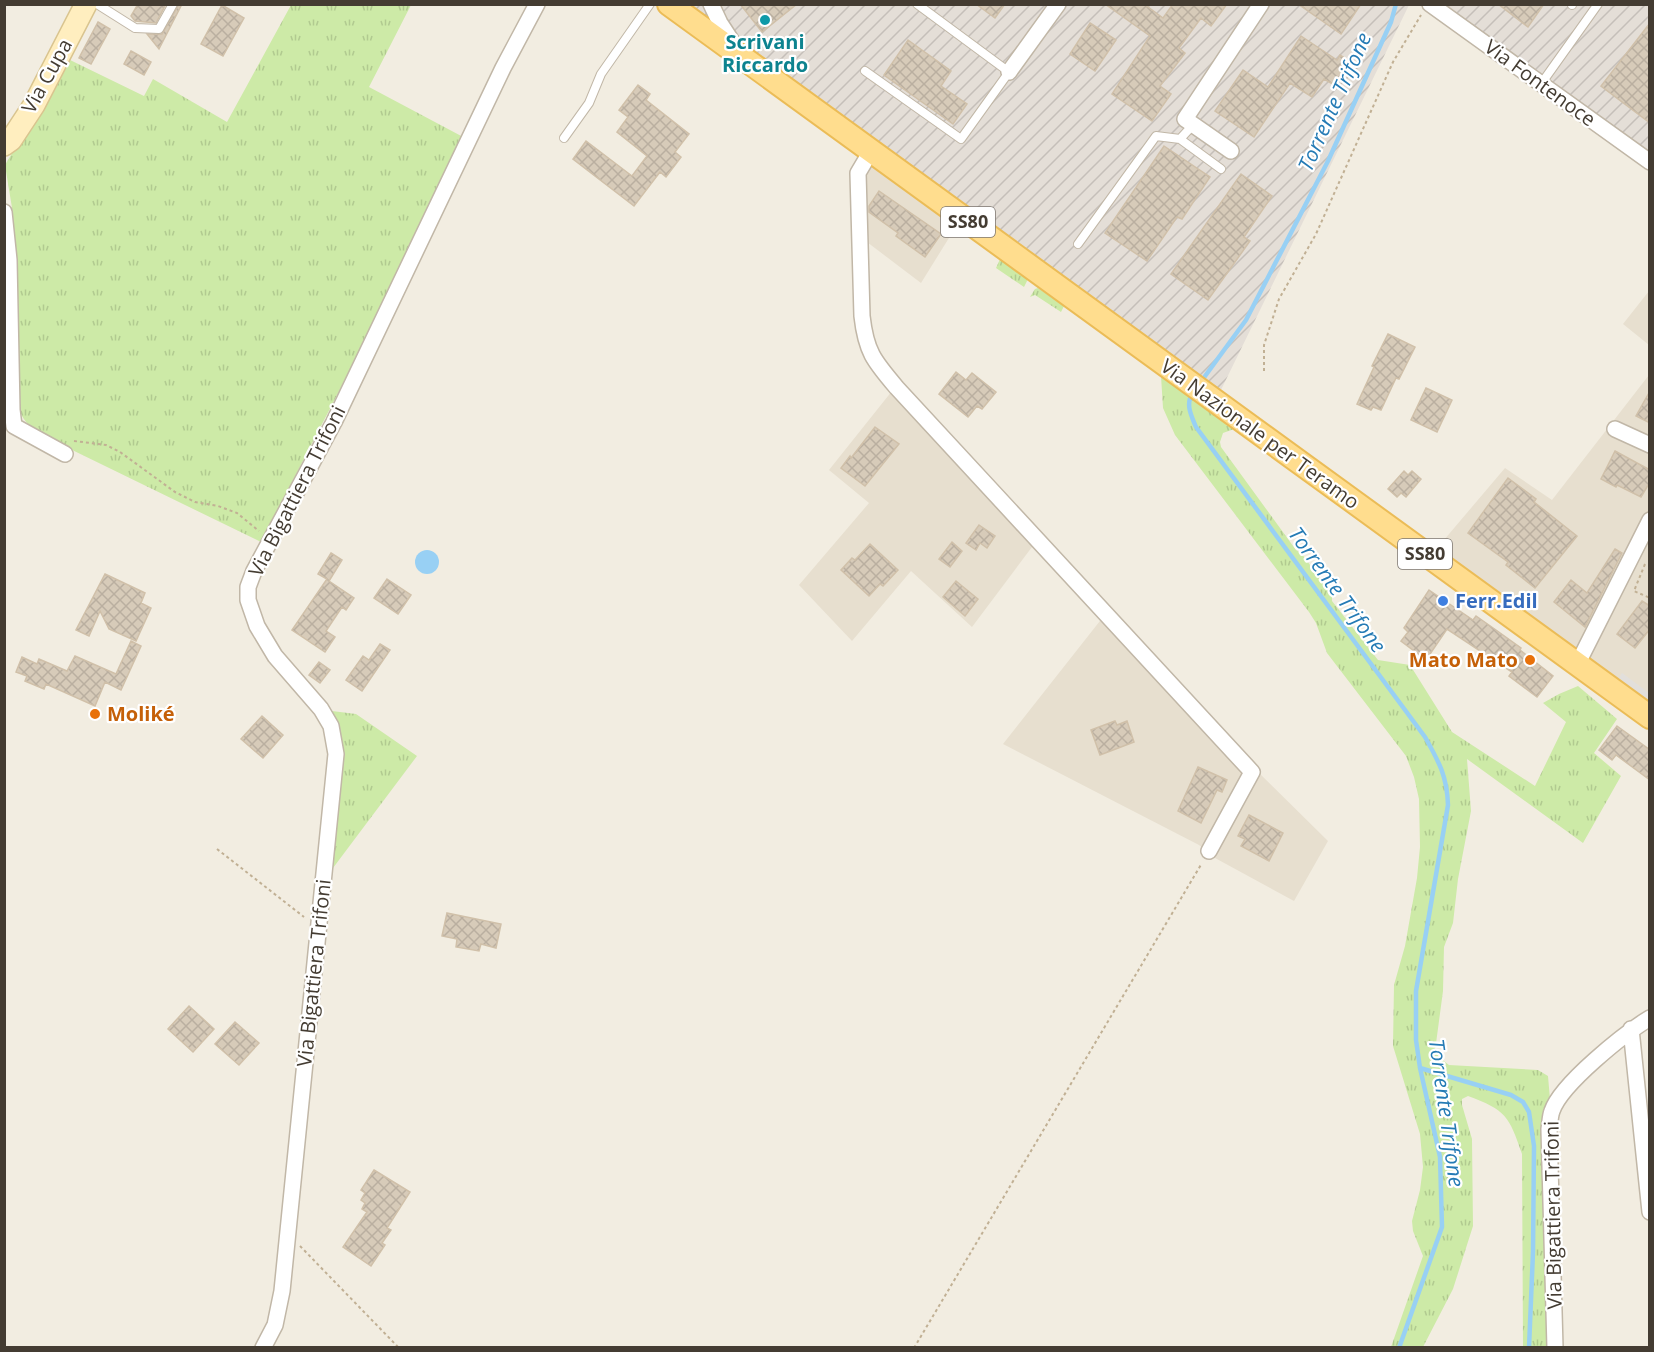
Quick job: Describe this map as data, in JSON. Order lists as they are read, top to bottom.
{
  "streets": {
    "main road": ["SS80", "Via Nazionale per Teramo"],
    "street": ["Via Cupa", "Via Fontenoce", "Via Bigattiera Trifoni"]
  },
  "water": ["Torrente Trifone"],
  "places": [
    "Scrivani Riccardo",
    "Ferr.Edil",
    "Mato Mato",
    "Moliké"
  ]
}
